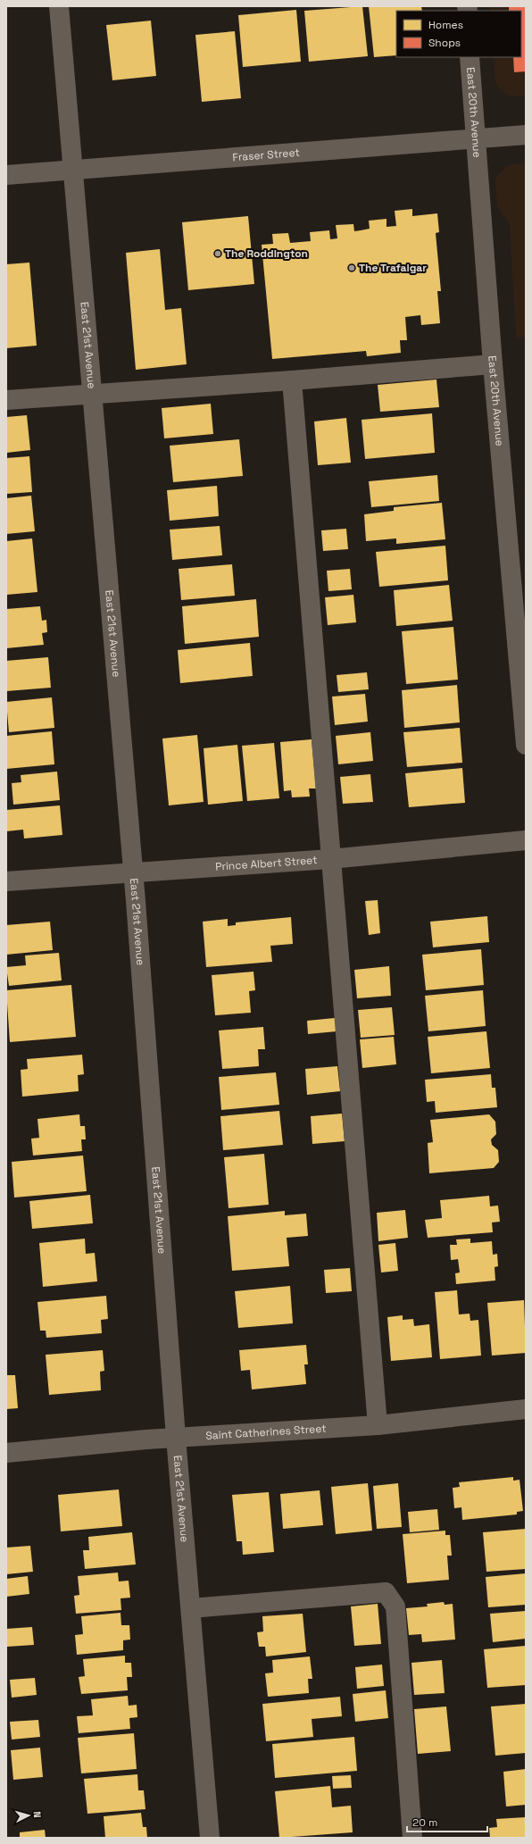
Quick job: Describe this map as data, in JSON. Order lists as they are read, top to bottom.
{
  "streets": {
    "street": [
      "East 20th Avenue",
      "Fraser Street",
      "East 21st Avenue",
      "Prince Albert Street",
      "Saint Catherines Street"
    ]
  },
  "crossings": [
    ["East 20th Avenue", "Fraser Street"],
    ["Fraser Street", "East 21st Avenue"],
    ["East 21st Avenue", "Prince Albert Street"],
    ["East 21st Avenue", "Saint Catherines Street"]
  ],
  "places": ["The Roddington", "The Trafalgar"],
  "legend": ["Homes", "Shops"],
  "scale_bar": "20 m",
  "north": "right"
}
